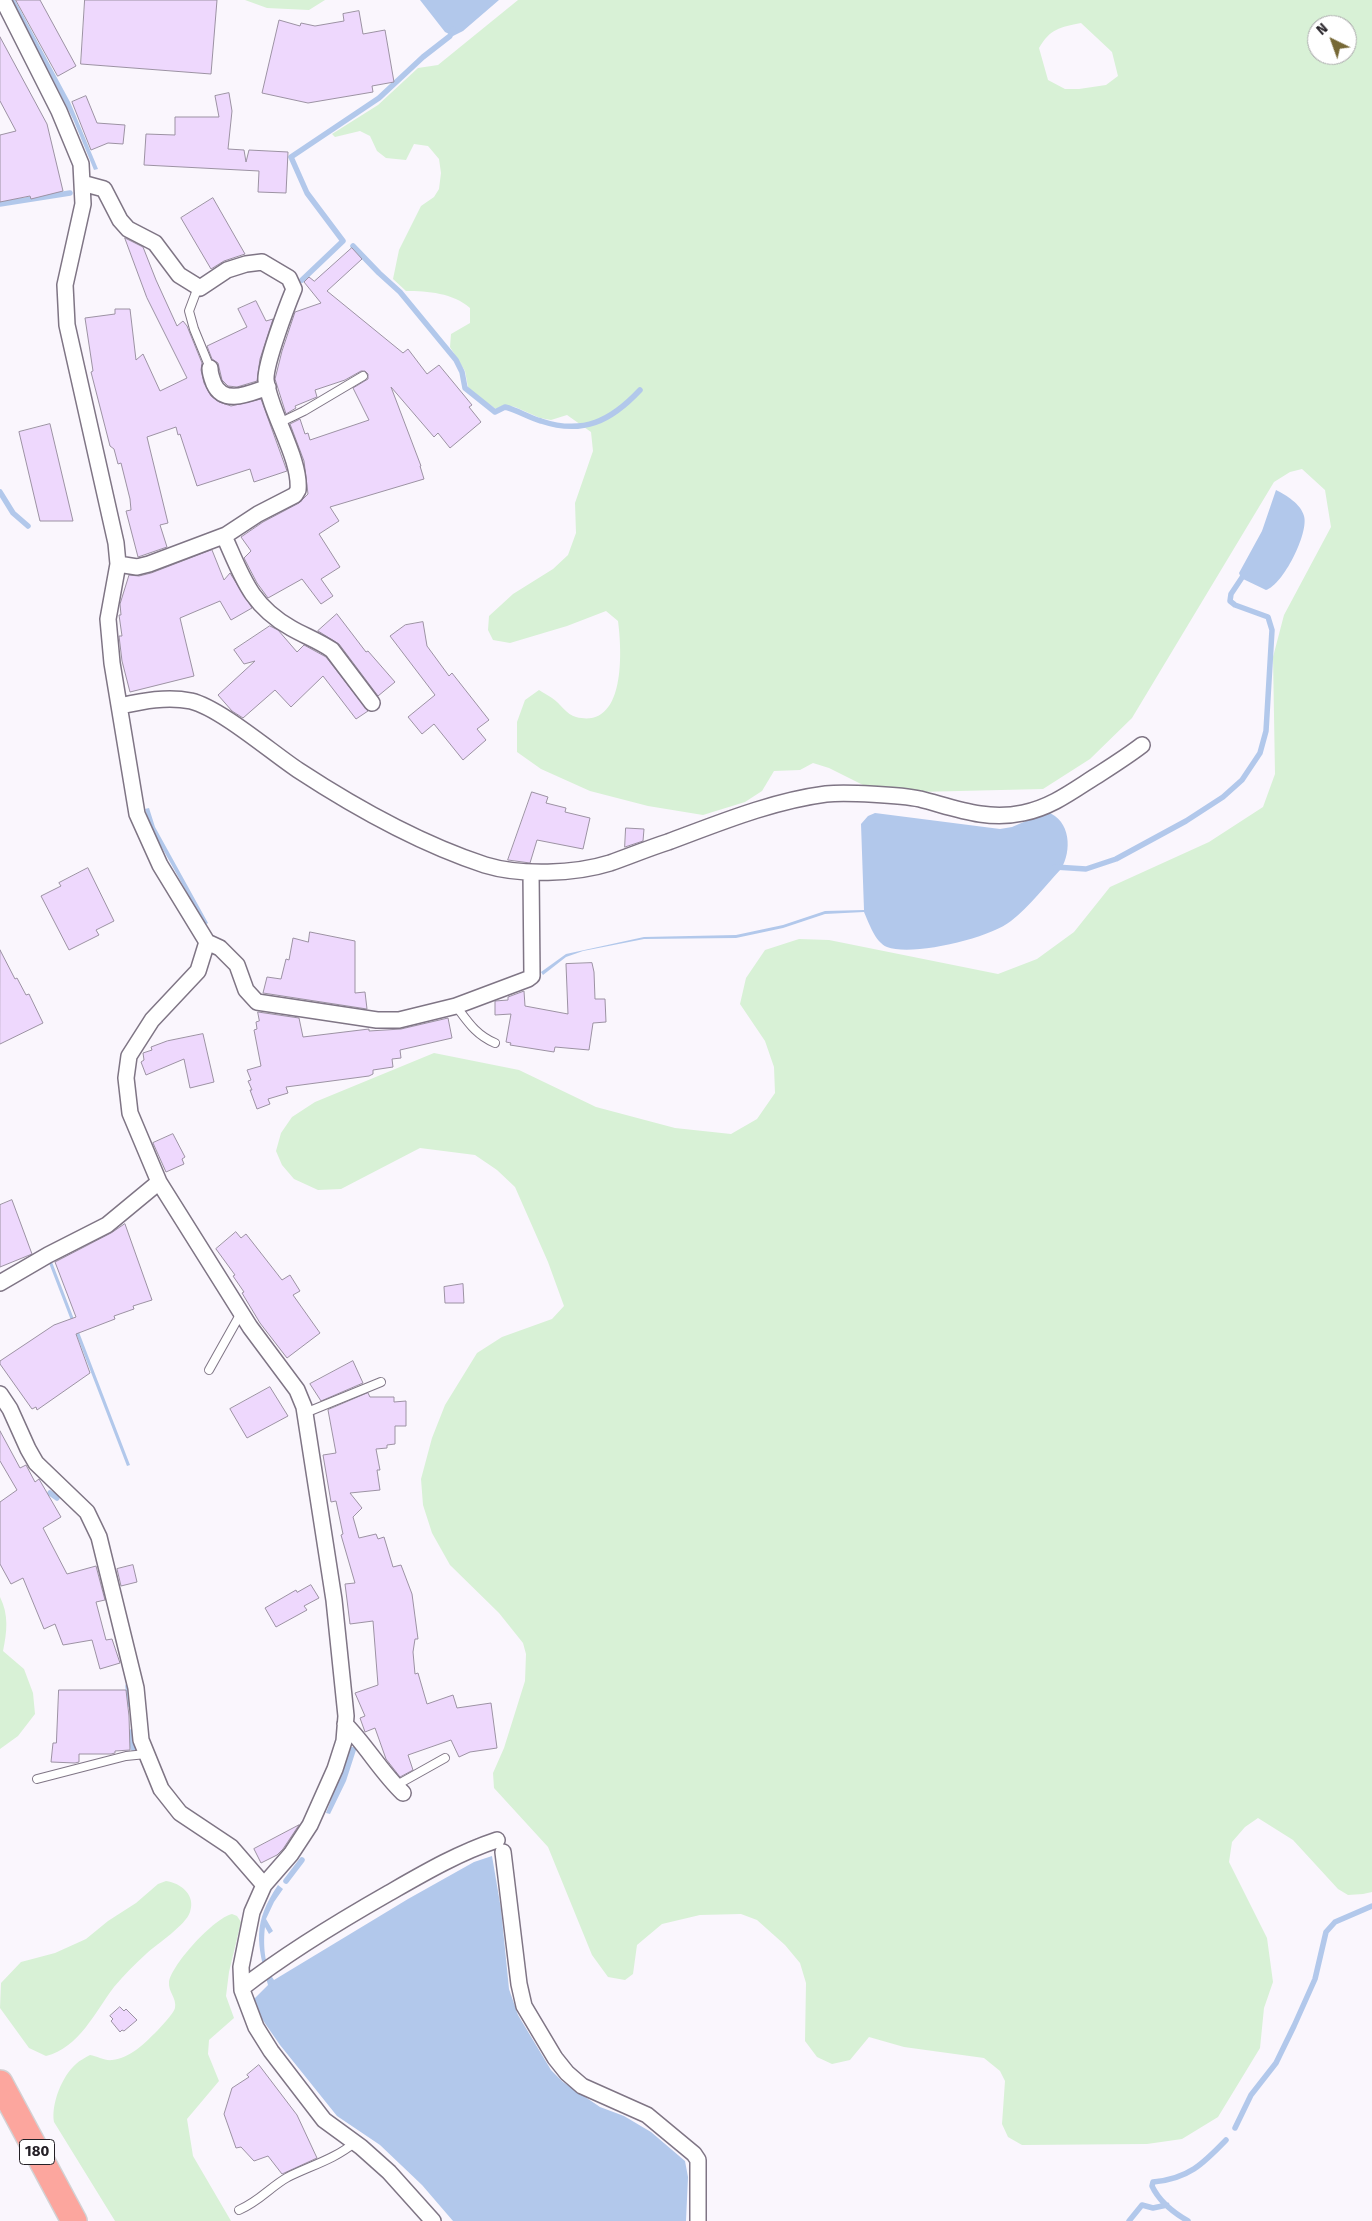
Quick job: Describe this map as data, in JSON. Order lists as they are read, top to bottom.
{
  "streets": {
    "highway": ["180"]
  },
  "north": "top left"
}
